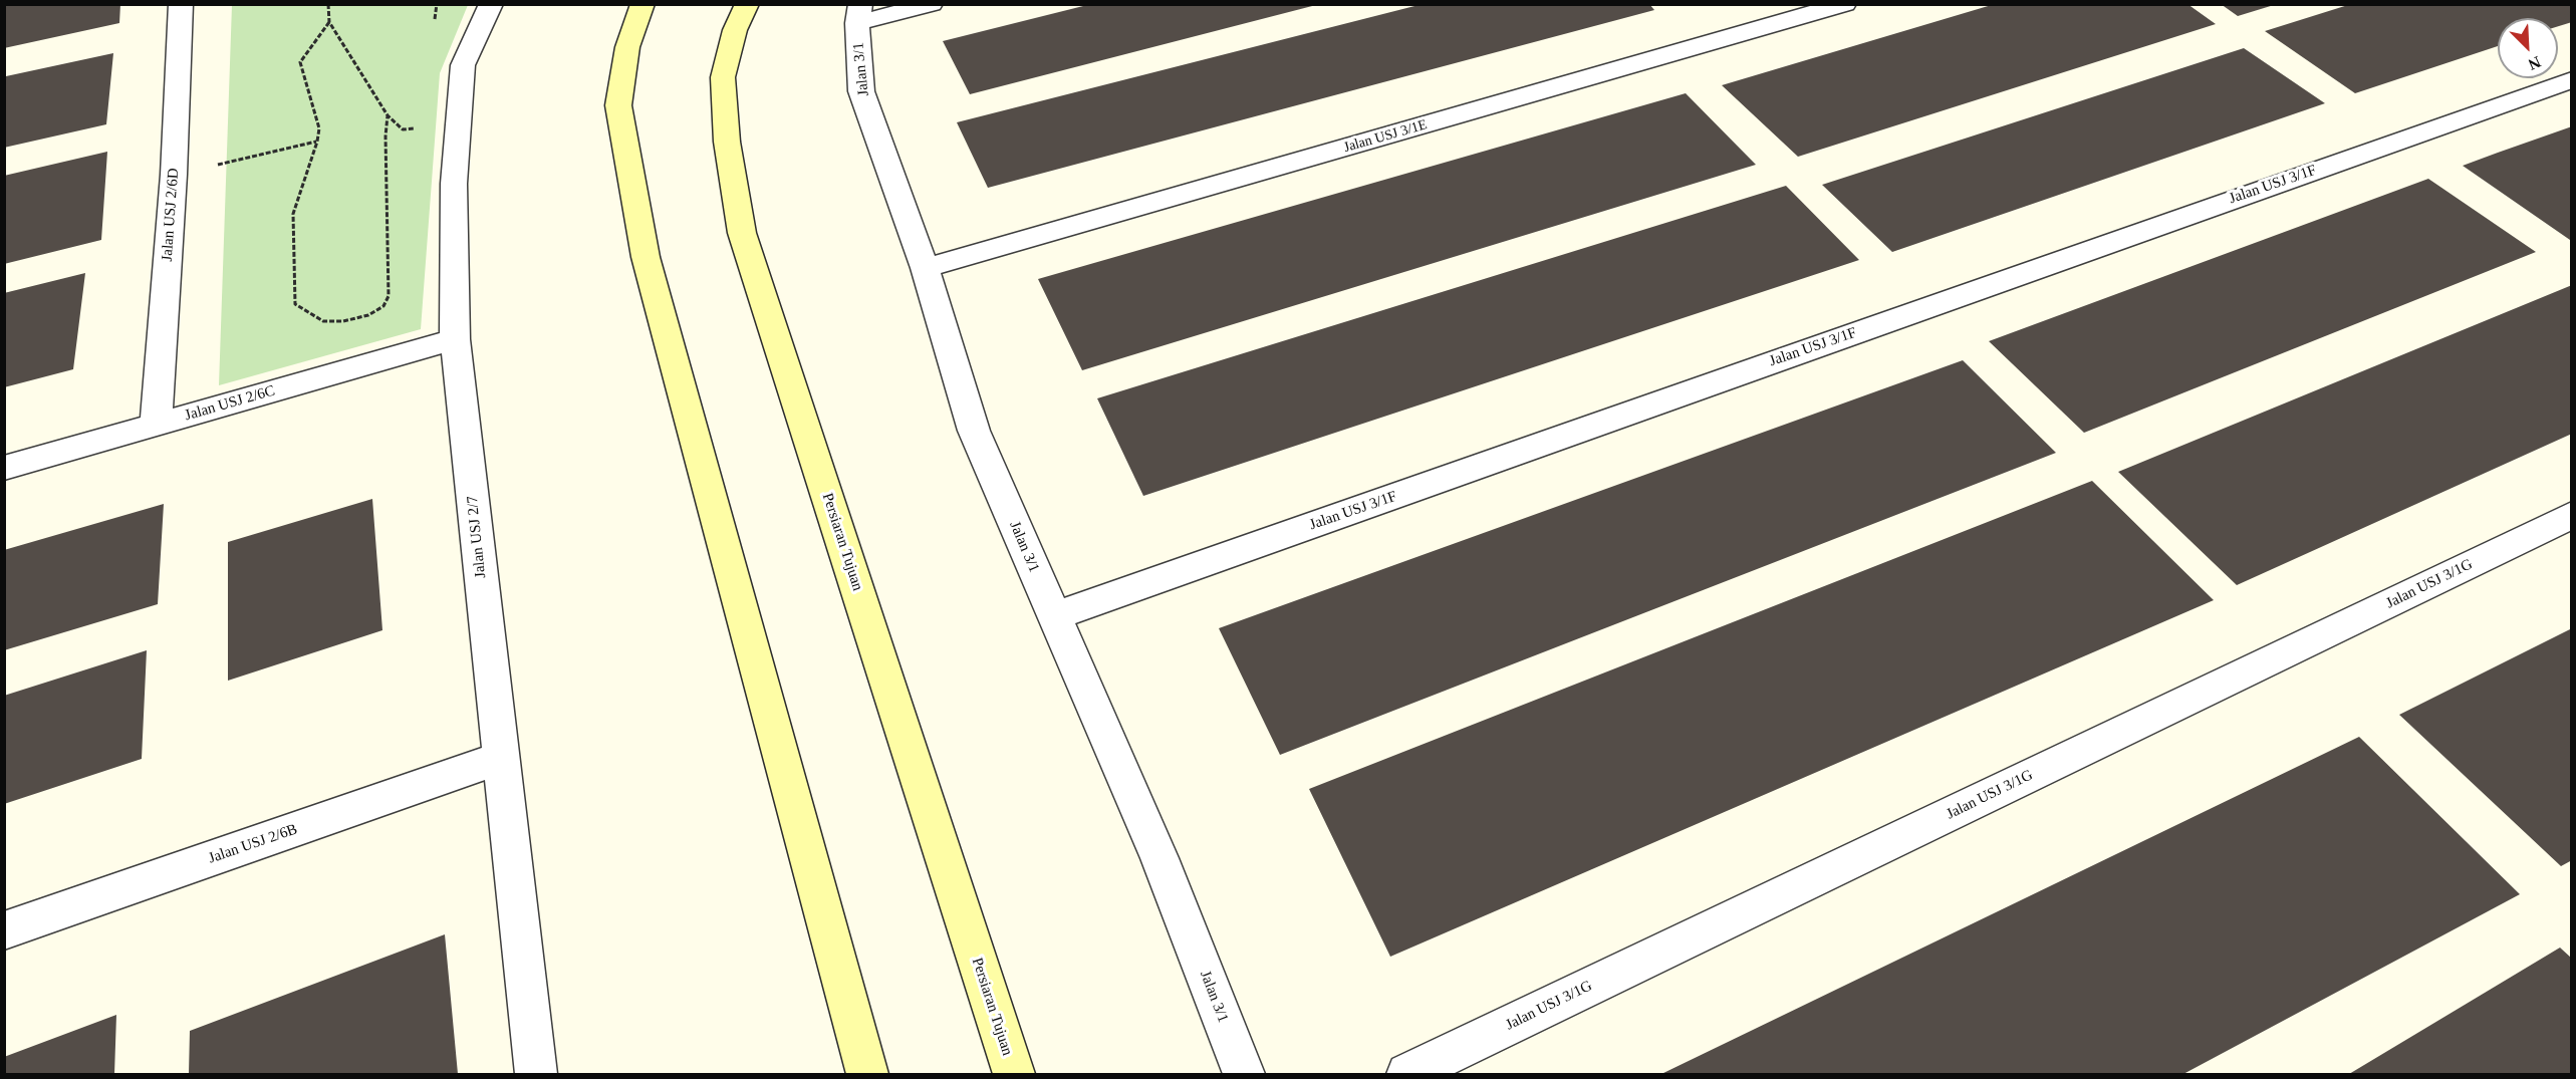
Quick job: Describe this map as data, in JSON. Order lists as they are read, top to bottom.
{
  "streets": {
    "main road": ["Persiaran Tujuan"],
    "street": [
      "Jalan 3/1",
      "Jalan USJ 3/1E",
      "Jalan USJ 3/1F",
      "Jalan USJ 2/6D",
      "Jalan USJ 2/6C",
      "Jalan USJ 2/7",
      "Jalan USJ 3/1G",
      "Jalan USJ 2/6B"
    ]
  },
  "crossings": [
    ["Jalan 3/1", "Jalan USJ 3/1E"],
    ["Jalan 3/1", "Jalan USJ 3/1F"],
    ["Jalan USJ 2/6D", "Jalan USJ 2/6C"],
    ["Jalan USJ 2/6C", "Jalan USJ 2/7"],
    ["Jalan USJ 2/7", "Jalan USJ 2/6B"]
  ],
  "north": "bottom right"
}
